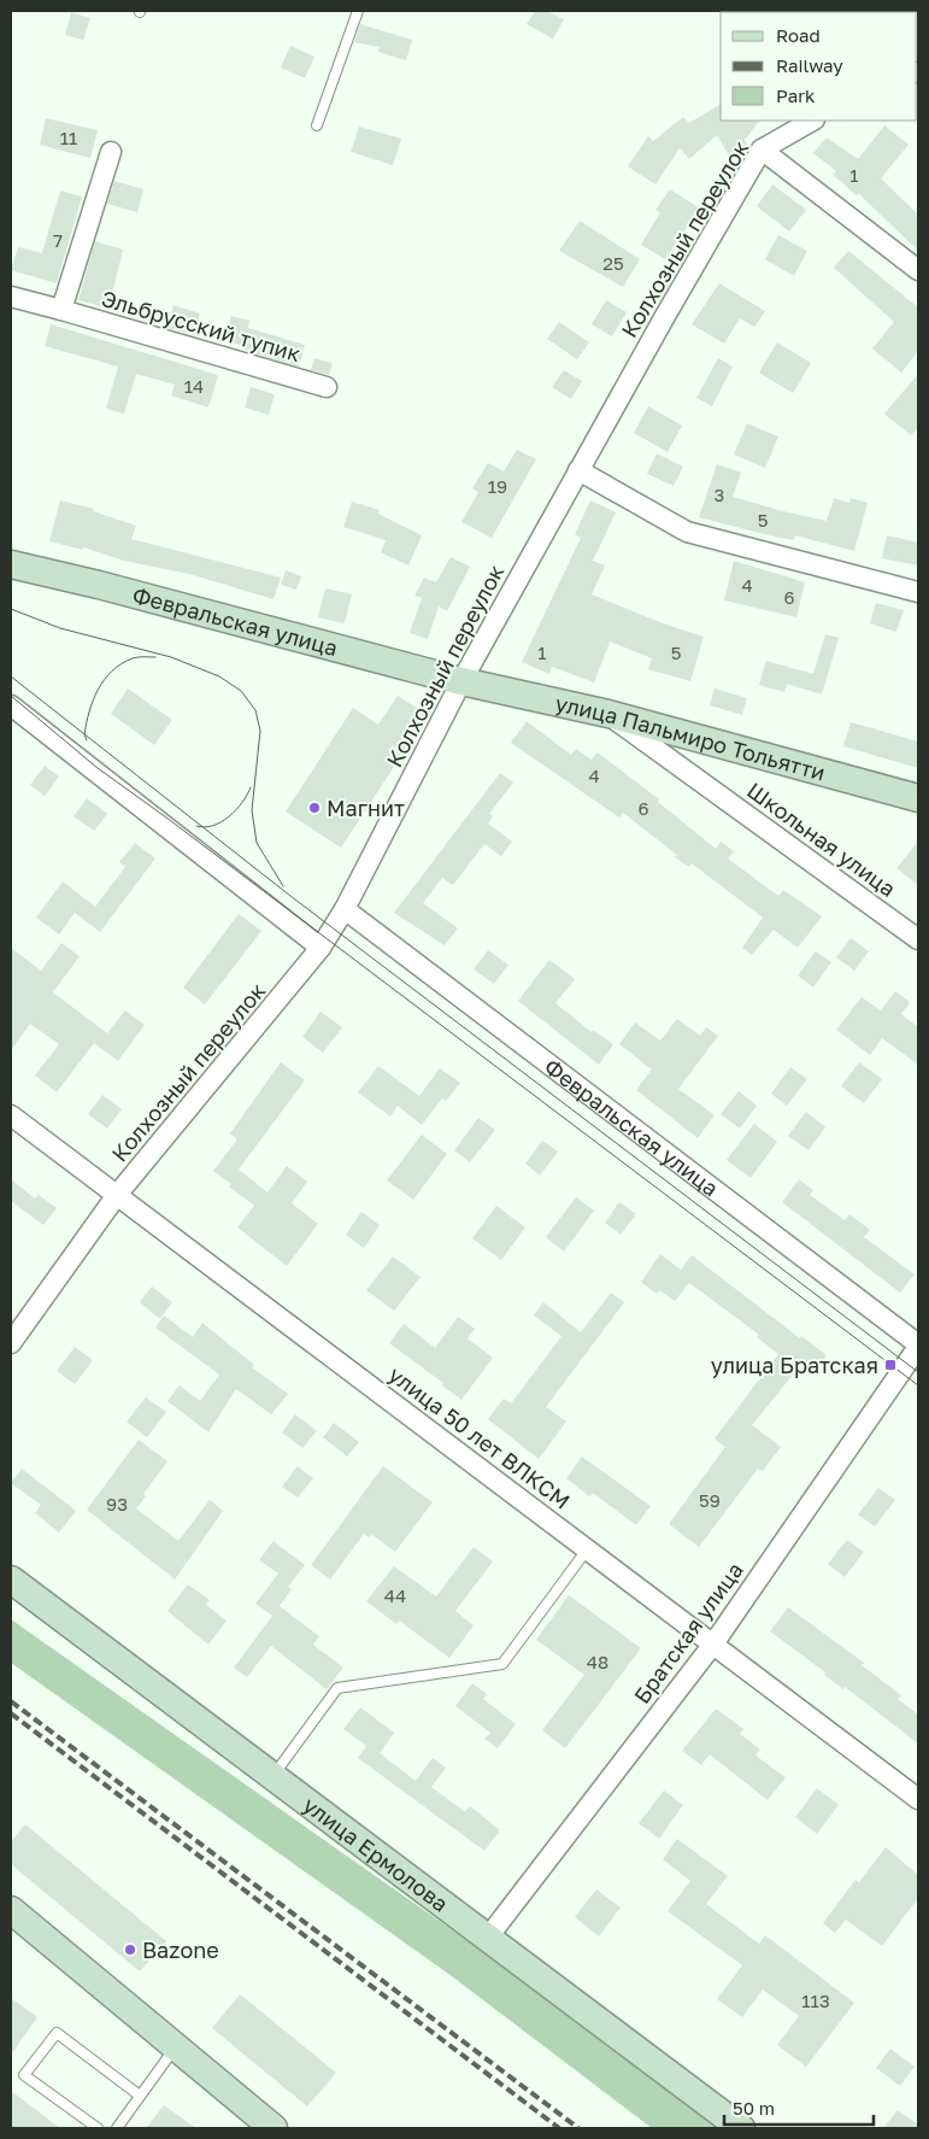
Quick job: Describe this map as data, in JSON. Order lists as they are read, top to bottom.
{
  "streets": {
    "street": [
      "Колхозный переулок",
      "Эльбрусский тупик",
      "Февральская улица",
      "улица Пальмиро Тольятти",
      "Школьная улица",
      "улица 50 лет ВЛКСМ",
      "Братская улица",
      "улица Ермолова"
    ]
  },
  "crossings": [
    ["Колхозный переулок", "Февральская улица"],
    ["Колхозный переулок", "улица Пальмиро Тольятти"],
    ["Колхозный переулок", "улица 50 лет ВЛКСМ"],
    ["Февральская улица", "улица Пальмиро Тольятти"],
    ["Февральская улица", "Братская улица"],
    ["улица Пальмиро Тольятти", "Школьная улица"],
    ["улица 50 лет ВЛКСМ", "Братская улица"],
    ["Братская улица", "улица Ермолова"]
  ],
  "places": {
    "other": ["Магнит", "Bazone"],
    "transit": ["улица Братская"]
  },
  "house_numbers": [
    "11",
    "1",
    "7",
    "25",
    "14",
    "19",
    "3",
    "5",
    "4",
    "6",
    "1",
    "5",
    "4",
    "6",
    "59",
    "93",
    "44",
    "48",
    "113"
  ],
  "legend": ["Road", "Railway", "Park"],
  "scale_bar": "50 m"
}
